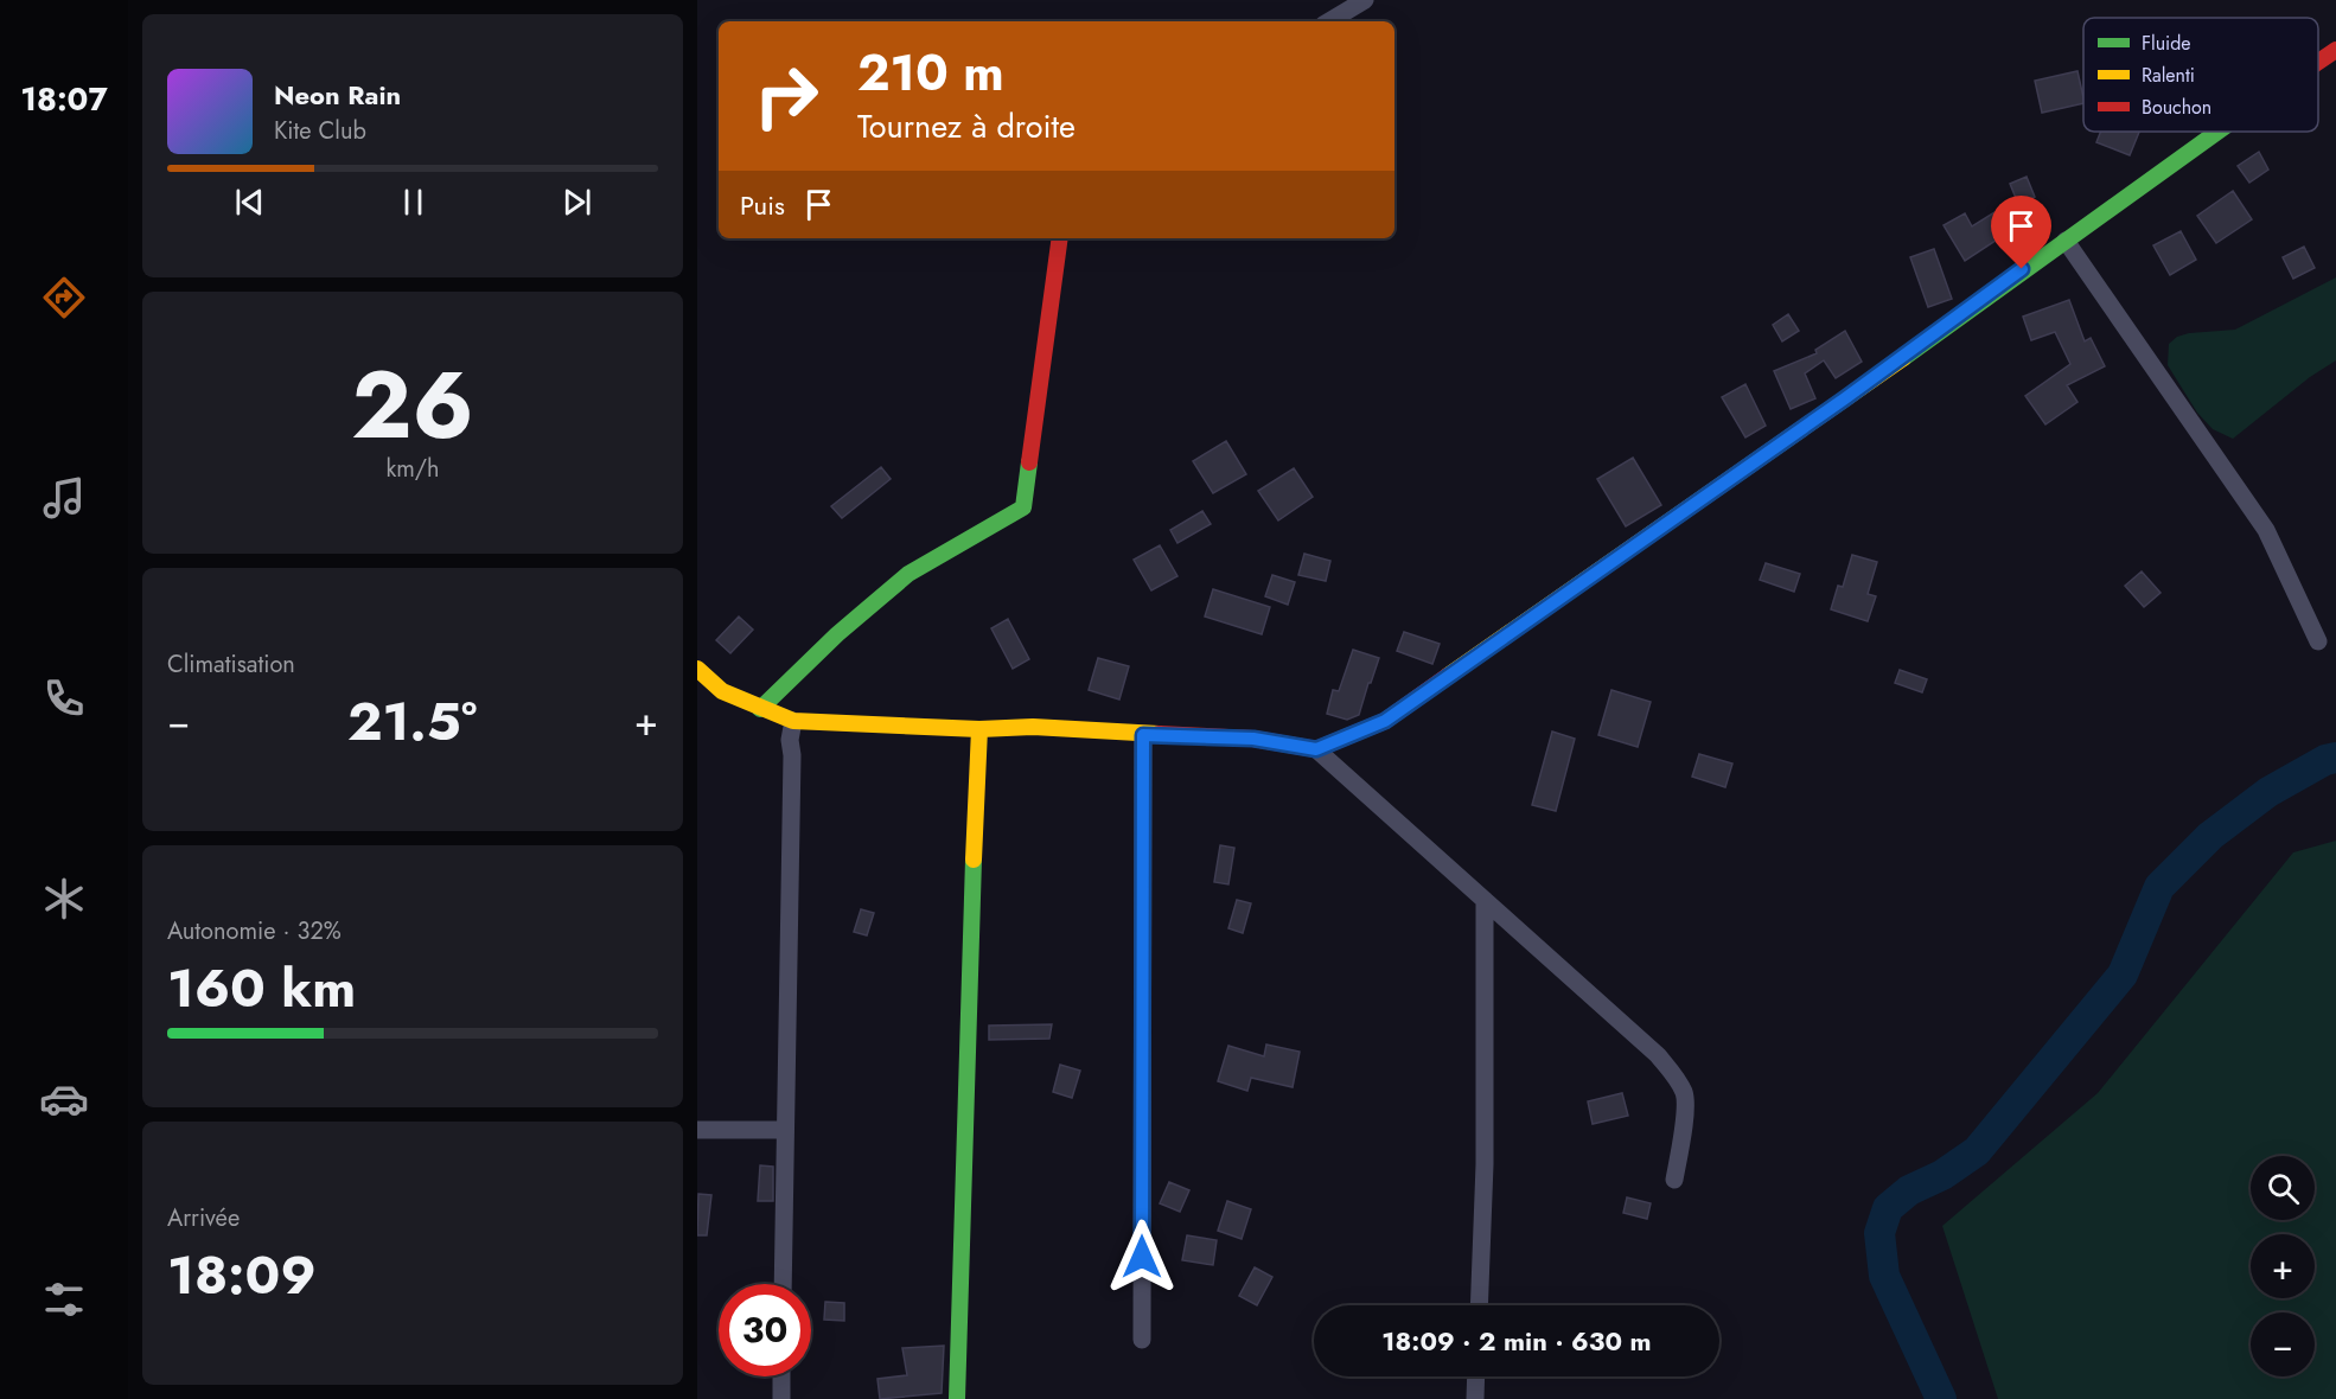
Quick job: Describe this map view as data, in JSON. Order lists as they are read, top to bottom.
{
  "legend": ["Fluide", "Ralenti", "Bouchon"],
  "page": {
    "tabs": "18:07",
    "turn": ["210 m", "Tournez à droite"],
    "song": ["Neon Rain", "Kite Club"],
    "then": "Puis",
    "tile": [
      ["26", "km/h"],
      "Climatisation",
      ["Autonomie · 32%", "160 km"],
      ["Arrivée", "18:09"]
    ],
    "heat": ["−", "21.5°", "+"],
    "map_buttons": ["+", "−"],
    "limit": "30",
    "trip": "18:09 · 2 min · 630 m"
  }
}
